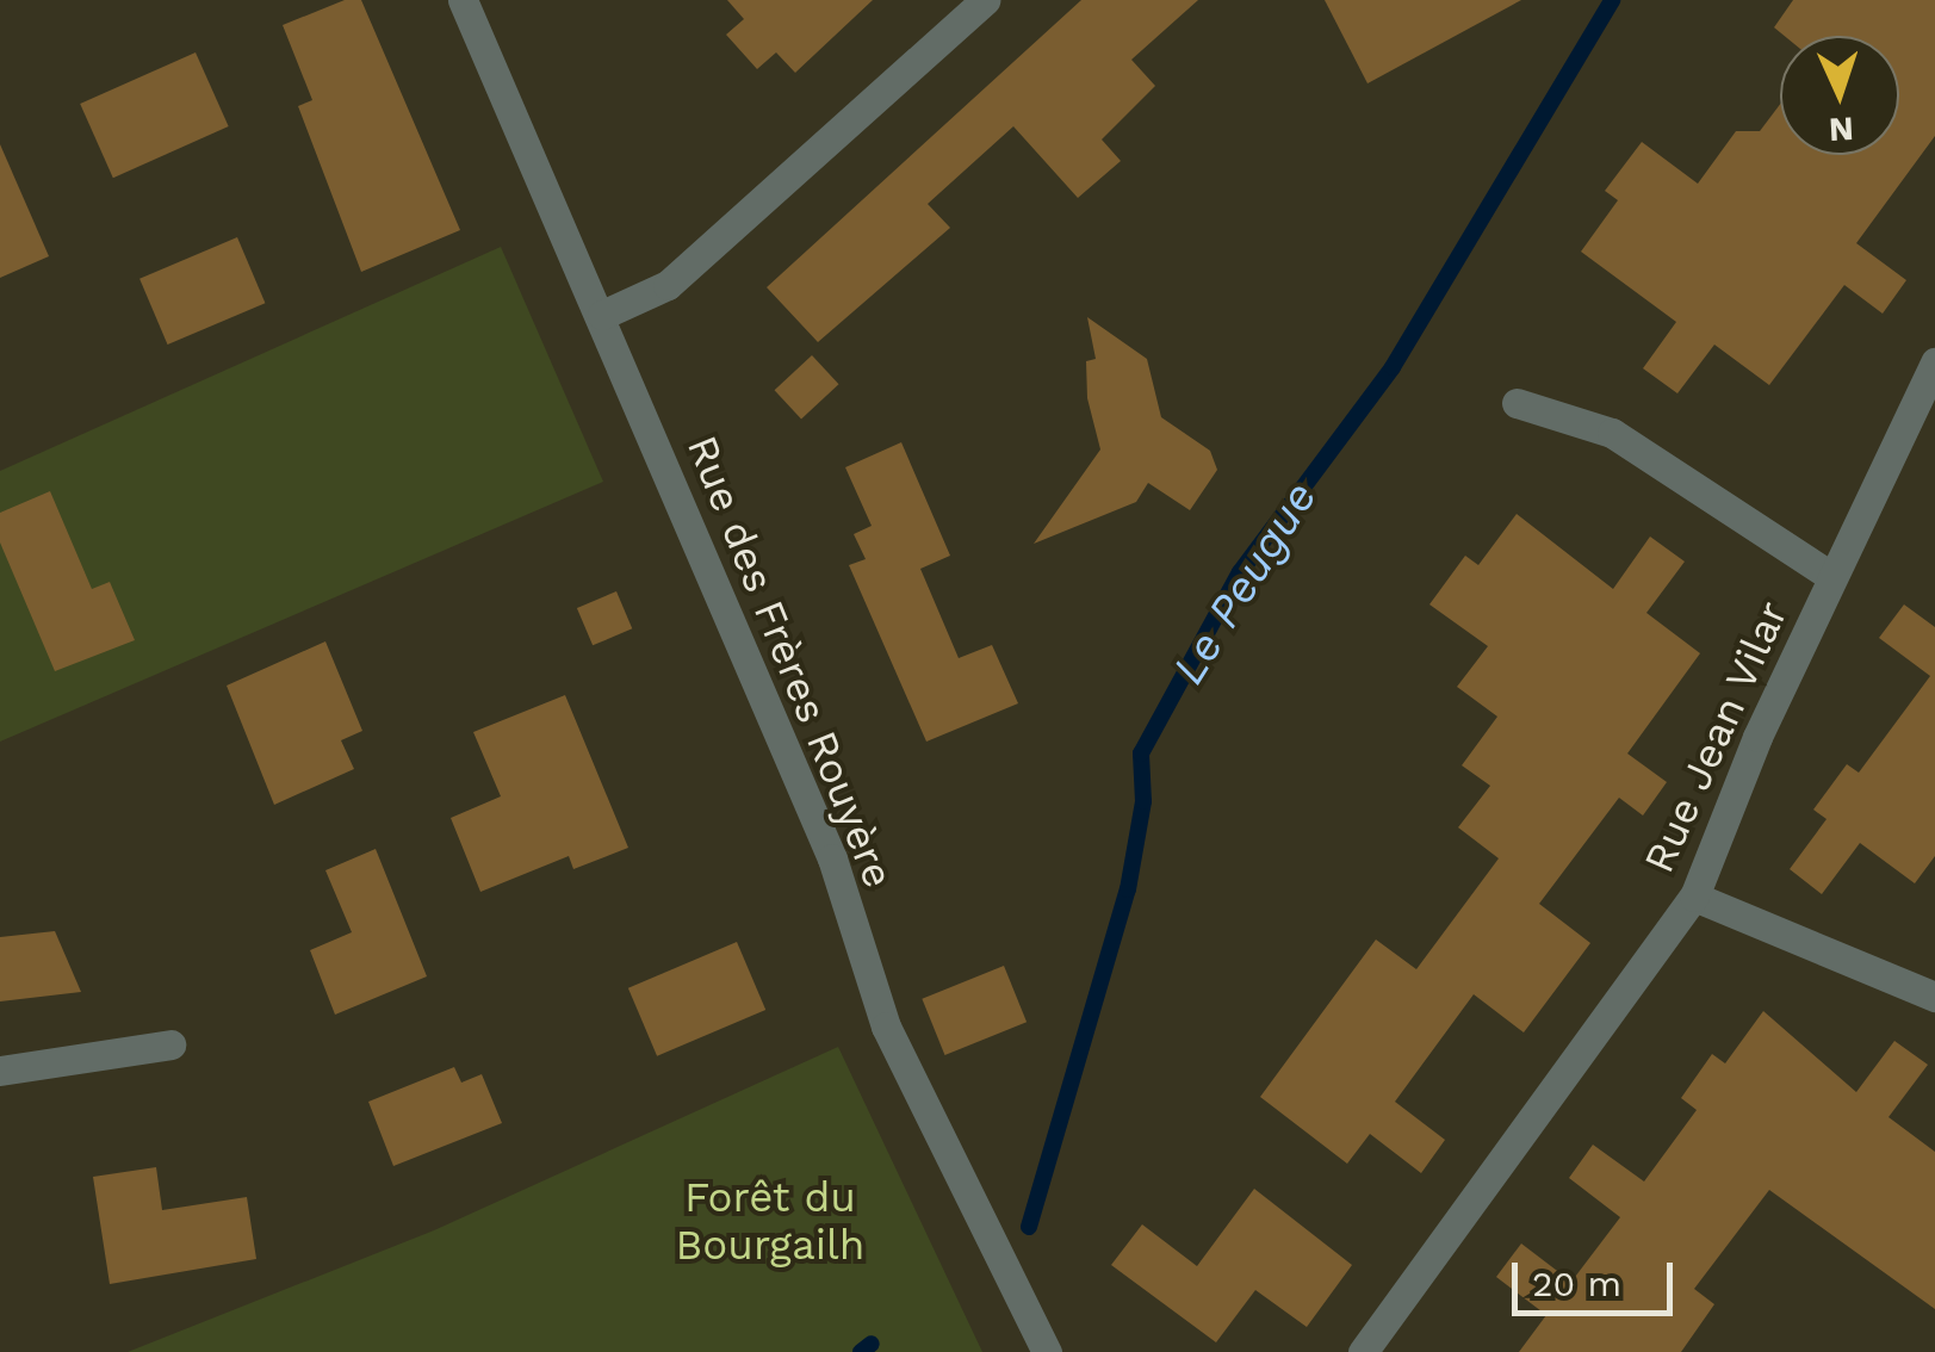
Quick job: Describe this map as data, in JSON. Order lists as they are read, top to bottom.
{
  "streets": {
    "street": ["Rue des Frères Rouyère", "Rue Jean Vilar"]
  },
  "water": ["Le Peugue"],
  "parks": ["Forêt du Bourgailh"],
  "scale_bar": "20 m",
  "north": "bottom"
}
